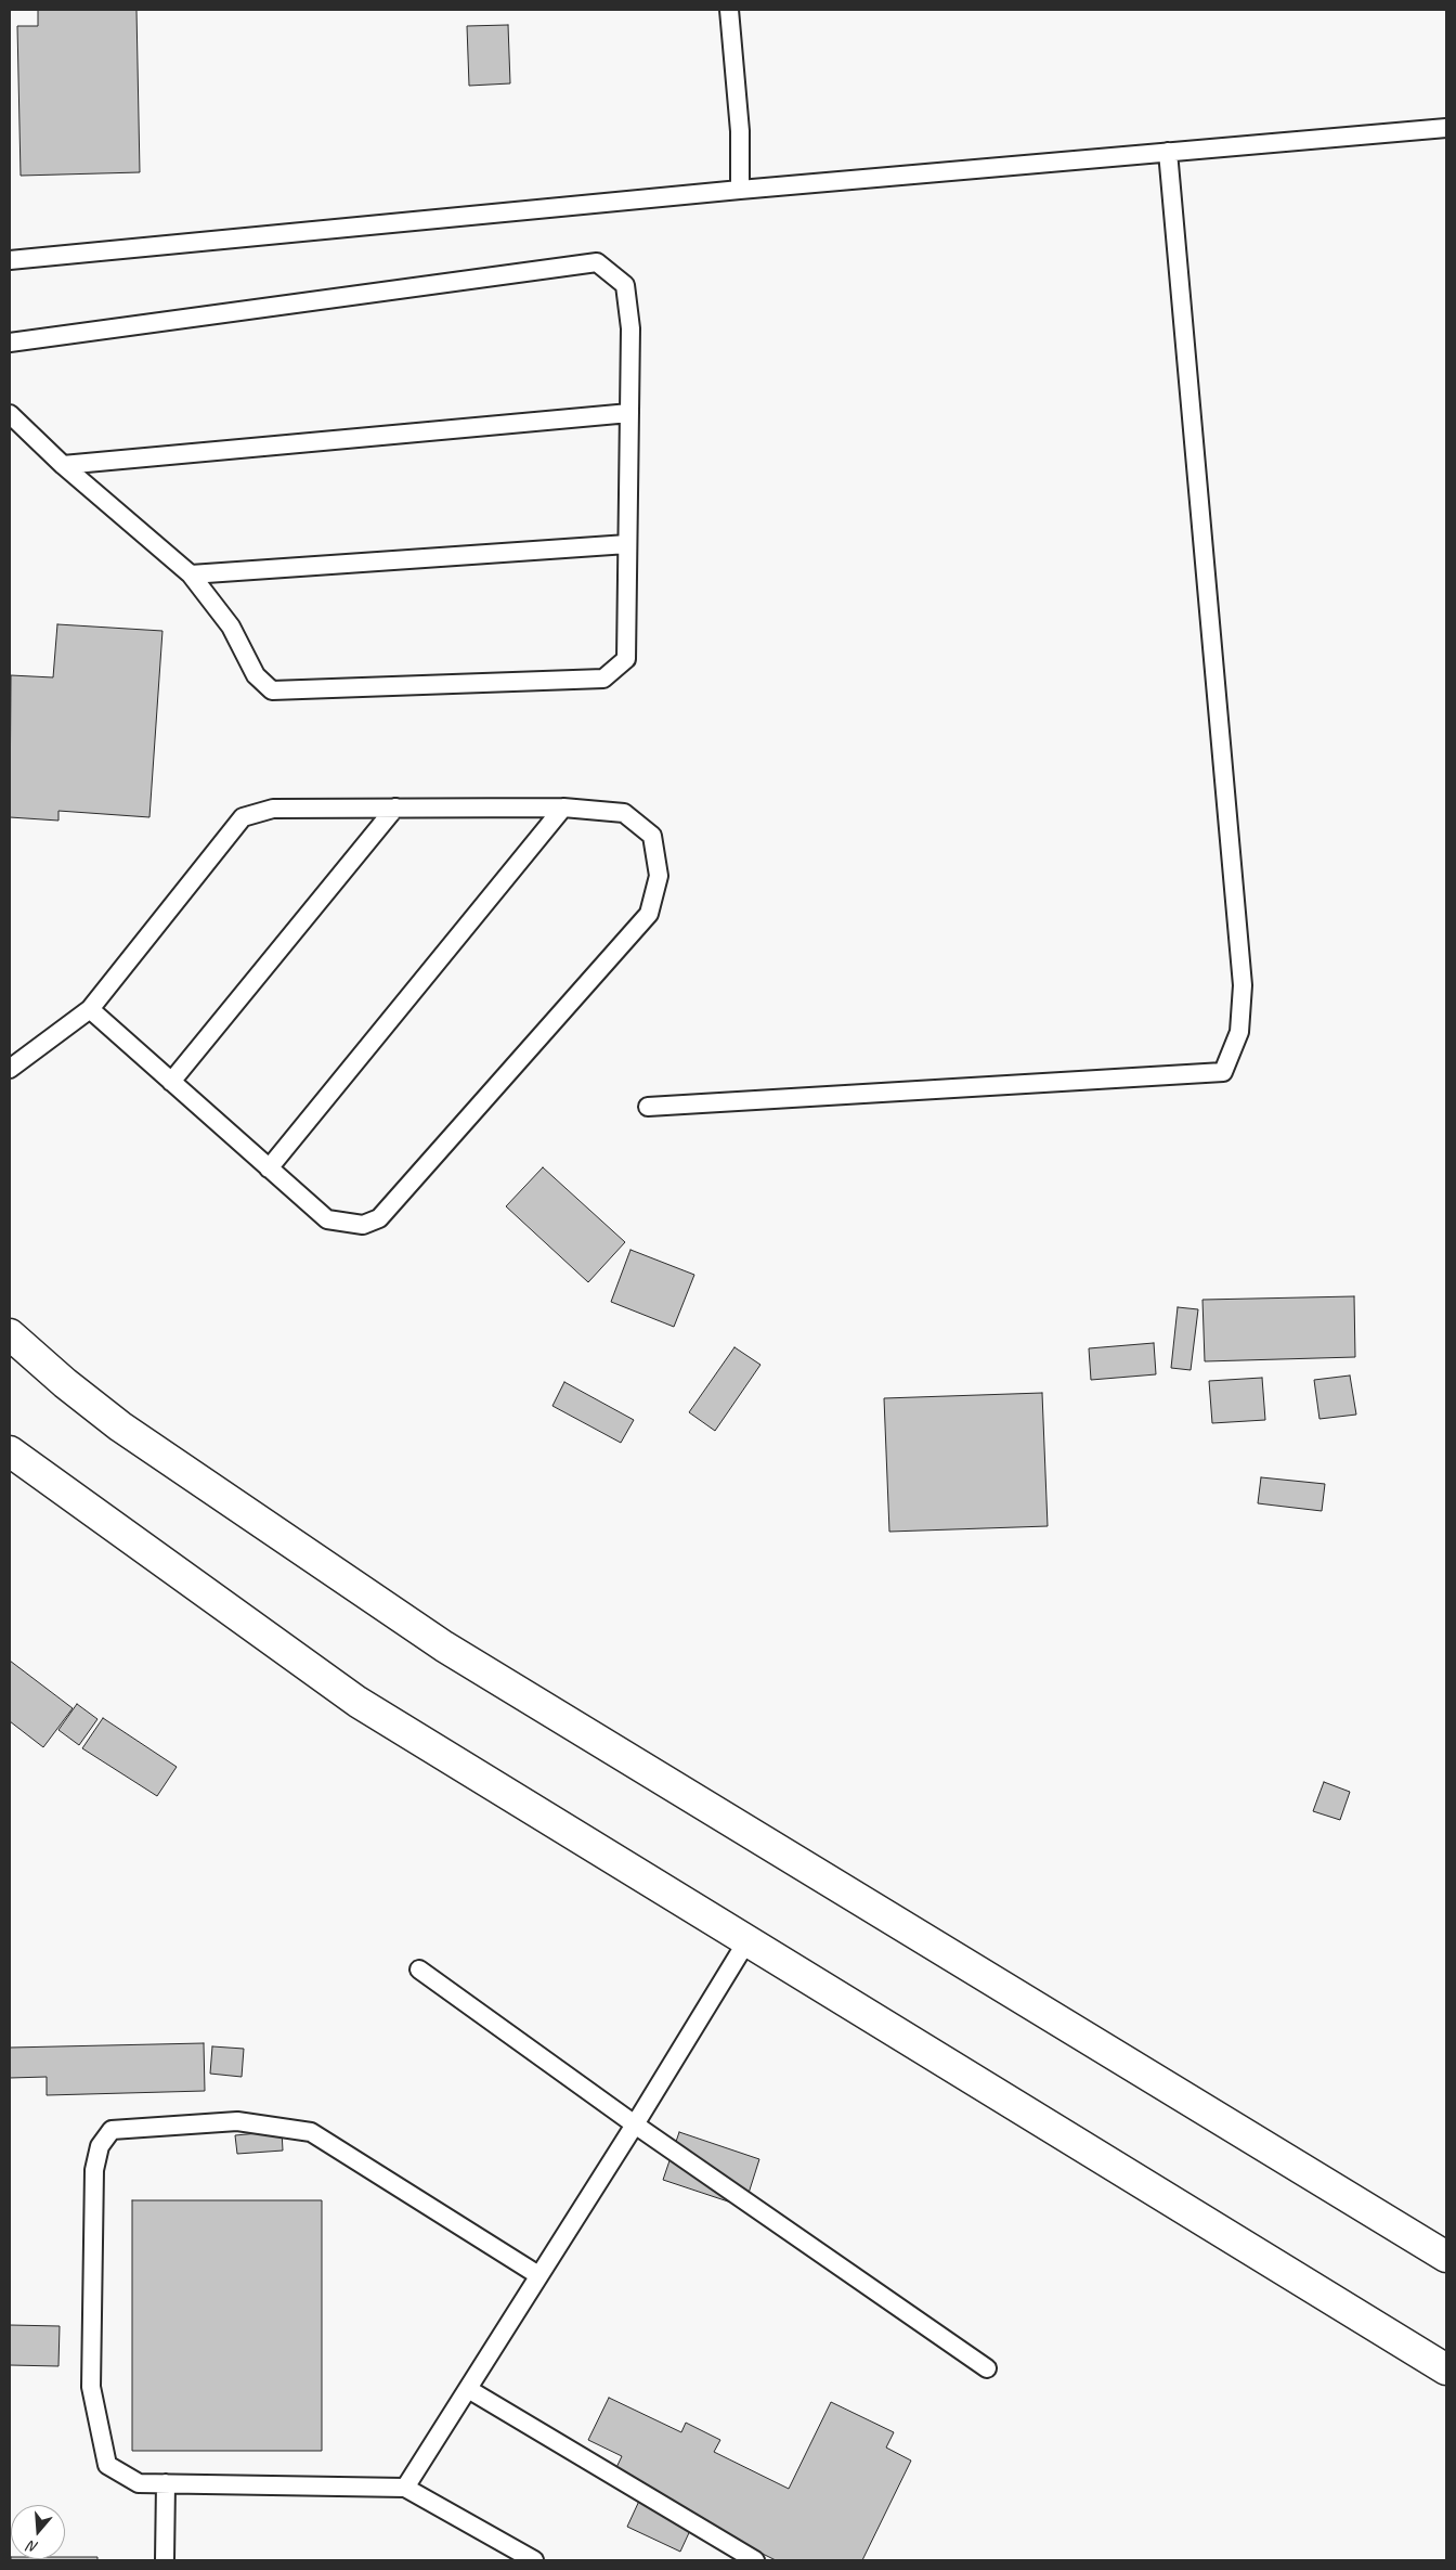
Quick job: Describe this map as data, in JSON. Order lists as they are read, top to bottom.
{
  "north": "bottom"
}
